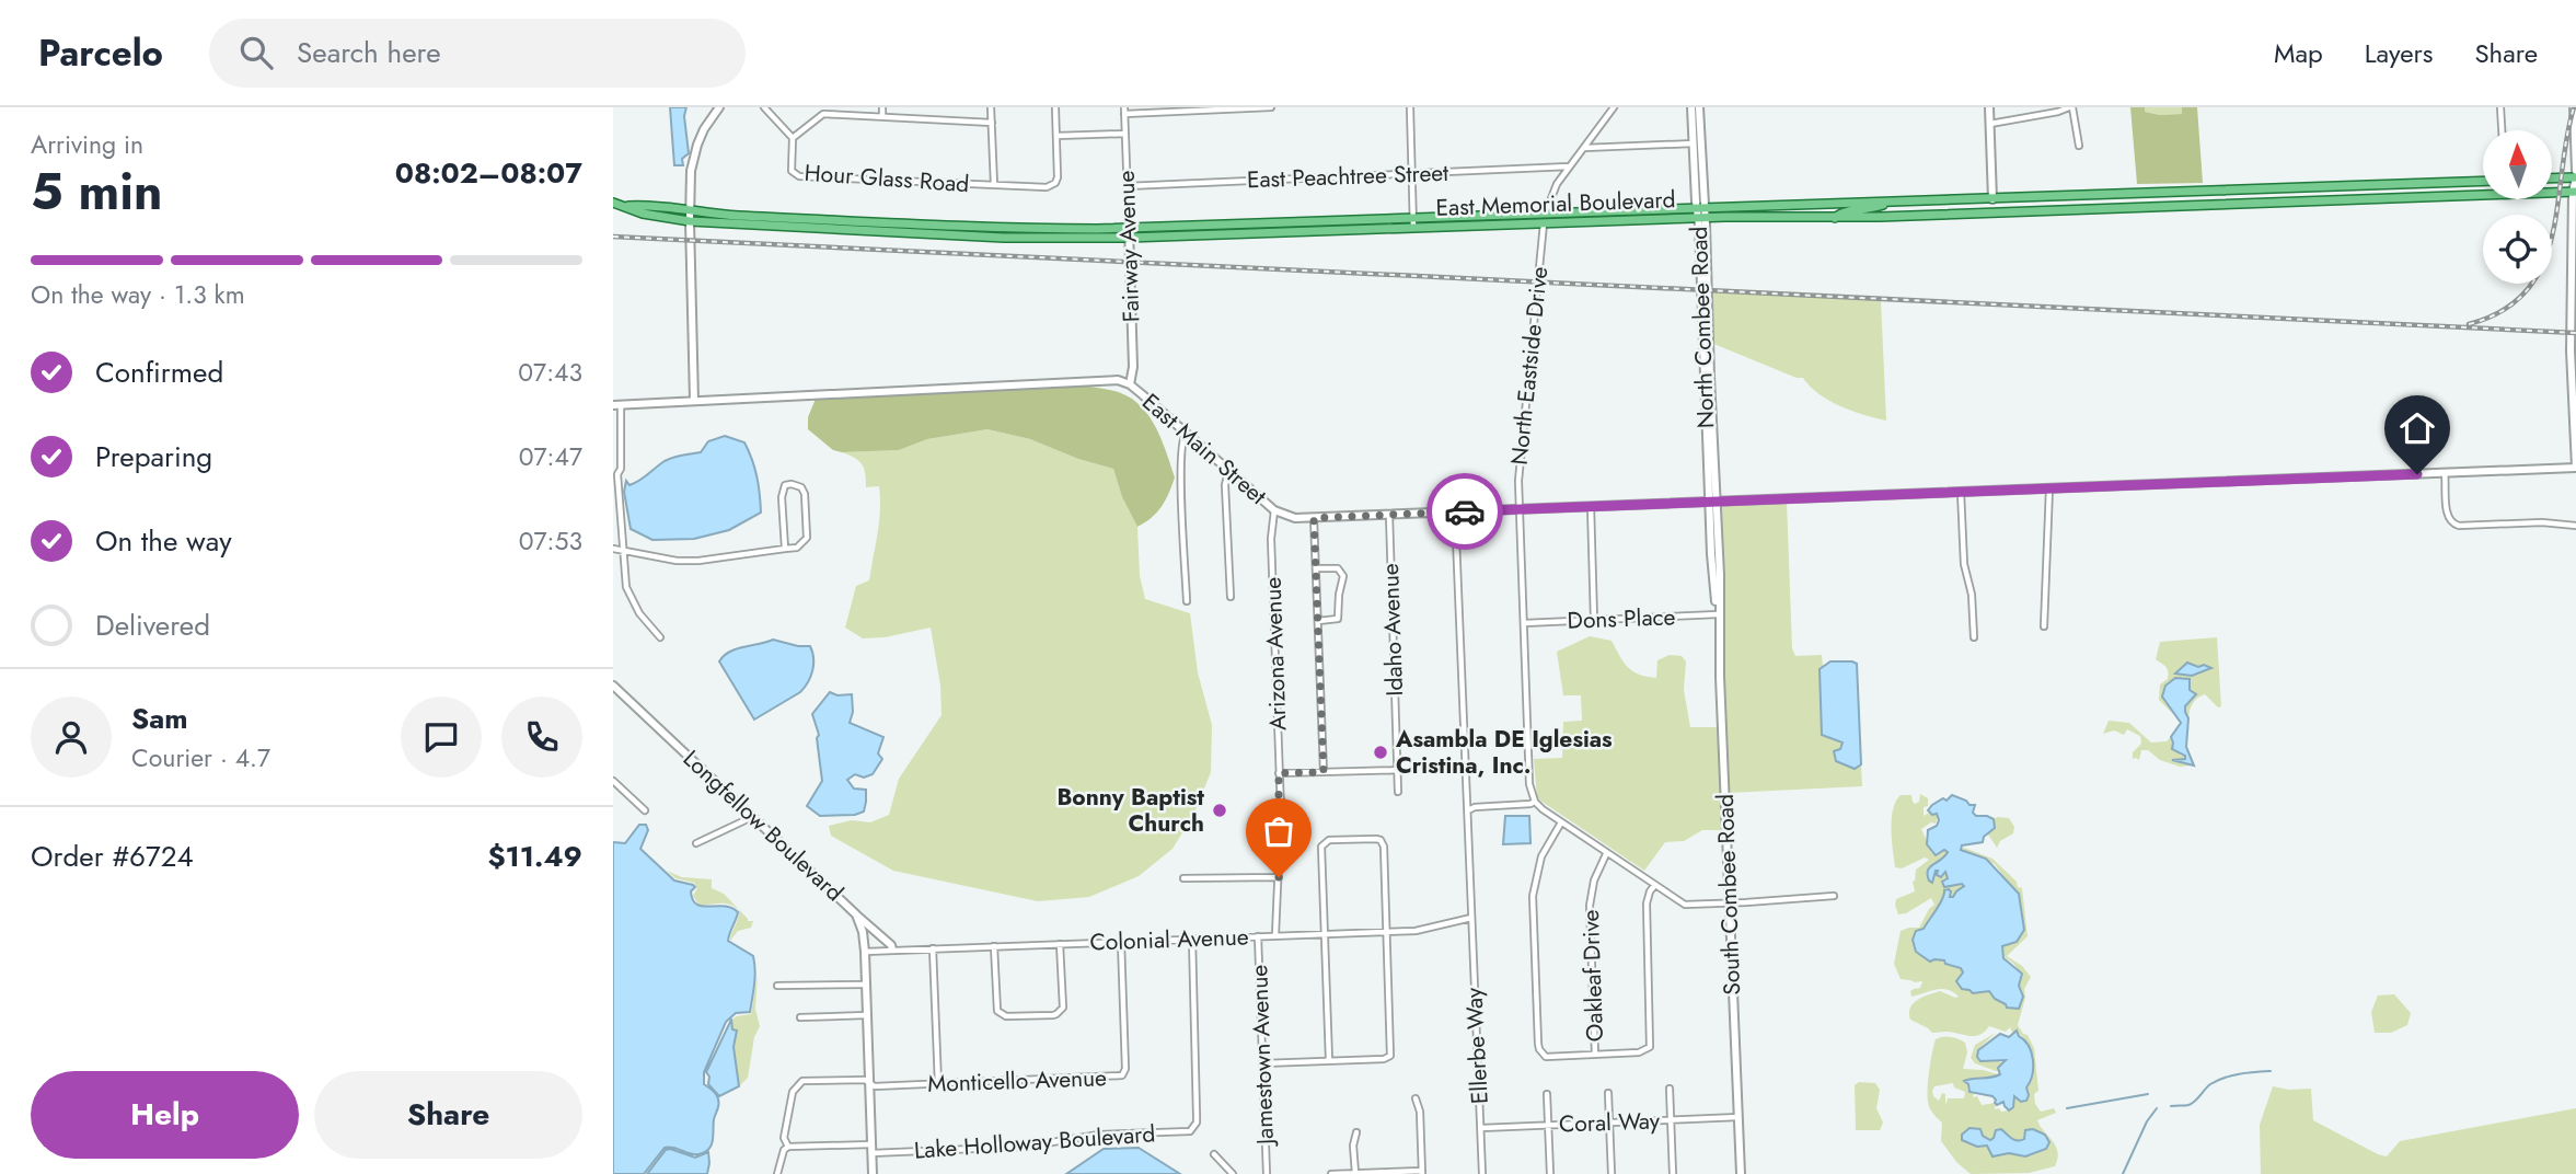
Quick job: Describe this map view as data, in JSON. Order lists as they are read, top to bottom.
{
  "streets": {
    "main road": [
      "East Memorial Boulevard",
      "Fairway Avenue",
      "North Combee Road",
      "East Main Street",
      "Longfellow Boulevard",
      "South Combee Road"
    ],
    "street": [
      "East Peachtree Street",
      "Hour Glass Road",
      "North Eastside Drive",
      "Dons Place",
      "Idaho Avenue",
      "Arizona Avenue",
      "Colonial Avenue",
      "Oakleaf Drive",
      "Ellerbe Way",
      "Jamestown Avenue",
      "Monticello Avenue",
      "Coral Way",
      "Lake Holloway Boulevard"
    ]
  },
  "crossings": [
    ["East Peachtree Street", "Fairway Avenue"],
    ["East Peachtree Street", "North Eastside Drive"],
    ["East Memorial Boulevard", "North Combee Road"],
    ["East Memorial Boulevard", "North Eastside Drive"],
    ["Fairway Avenue", "East Main Street"],
    ["North Combee Road", "East Main Street"],
    ["North Combee Road", "South Combee Road"],
    ["North Eastside Drive", "East Main Street"],
    ["North Eastside Drive", "Dons Place"],
    ["East Main Street", "Idaho Avenue"],
    ["East Main Street", "Arizona Avenue"],
    ["East Main Street", "South Combee Road"],
    ["East Main Street", "Ellerbe Way"],
    ["Dons Place", "South Combee Road"],
    ["Arizona Avenue", "Colonial Avenue"],
    ["Longfellow Boulevard", "Colonial Avenue"],
    ["Longfellow Boulevard", "Monticello Avenue"],
    ["Longfellow Boulevard", "Lake Holloway Boulevard"],
    ["South Combee Road", "Coral Way"],
    ["Colonial Avenue", "Ellerbe Way"],
    ["Colonial Avenue", "Jamestown Avenue"],
    ["Colonial Avenue", "Monticello Avenue"],
    ["Colonial Avenue", "Lake Holloway Boulevard"],
    ["Ellerbe Way", "Coral Way"],
    ["Monticello Avenue", "Lake Holloway Boulevard"]
  ],
  "places": ["Asambla DE Iglesias Cristina, Inc.", "Bonny Baptist Church"],
  "north": "top",
  "page": {
    "header": "Parcelo",
    "search": "Search here",
    "nav": ["Map", "Layers", "Share"],
    "heading": ["5 min", "Arriving in", "08:02–08:07"],
    "panel": [
      "Sam",
      "Courier · 4.7",
      "Order #6724",
      "$11.49"
    ],
    "bar": "On the way · 1.3 km",
    "list": [
      ["Confirmed", "07:43"],
      ["Preparing", "07:47"],
      ["On the way", "07:53"],
      "Delivered"
    ],
    "buttons": ["Help", "Share"]
  }
}
